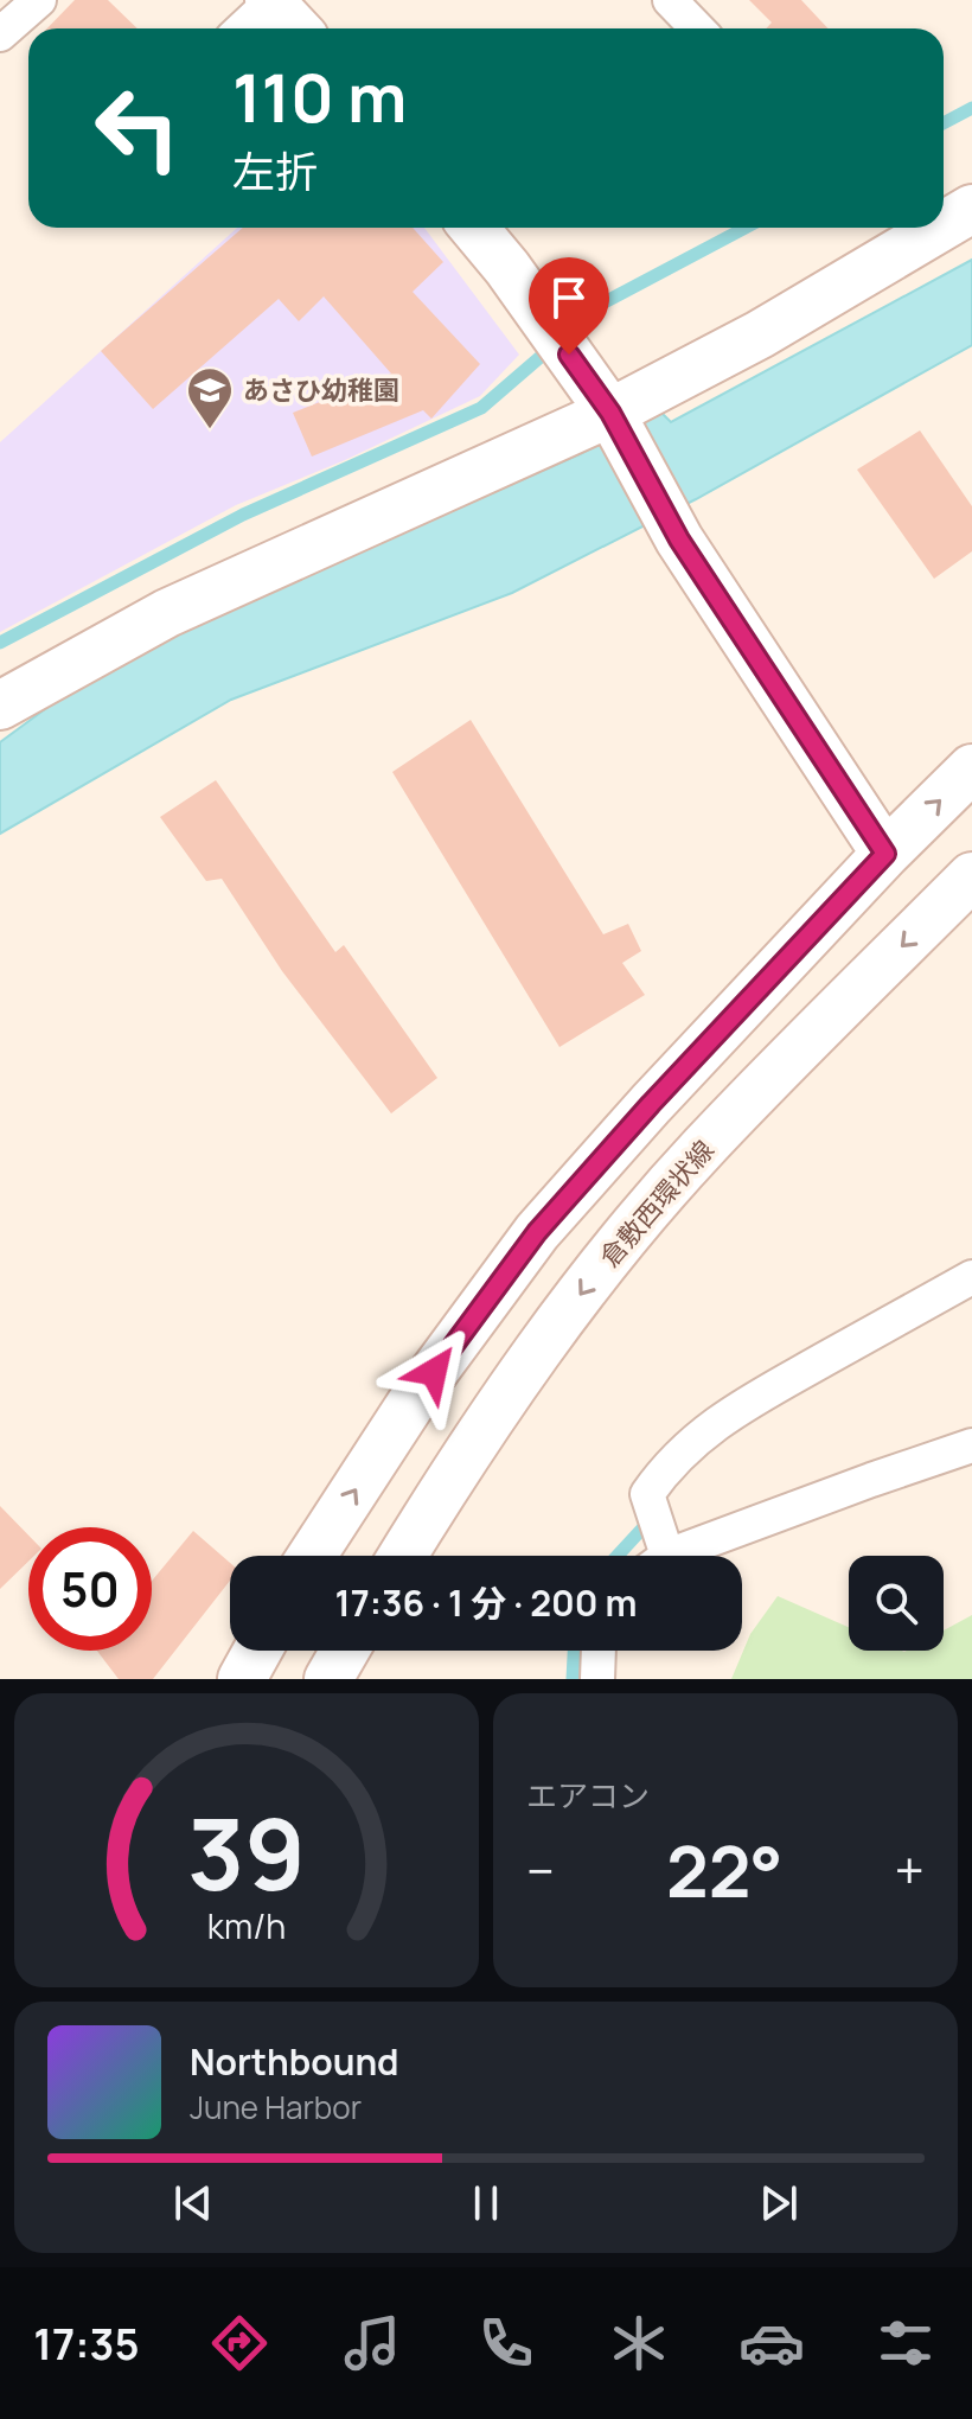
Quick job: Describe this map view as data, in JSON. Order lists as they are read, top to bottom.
{
  "streets": {
    "main road": ["倉敷西環状線"]
  },
  "places": {
    "school or university": ["あさひ幼稚園"]
  },
  "page": {
    "turn": ["110 m", "左折"],
    "limit": "50",
    "trip": "17:36 · 1 分 · 200 m",
    "tile": "エアコン",
    "heat": ["−", "22°", "+"],
    "song": ["Northbound", "June Harbor"],
    "tabs": "17:35",
    "gauge": ["39", "km/h"]
  }
}
